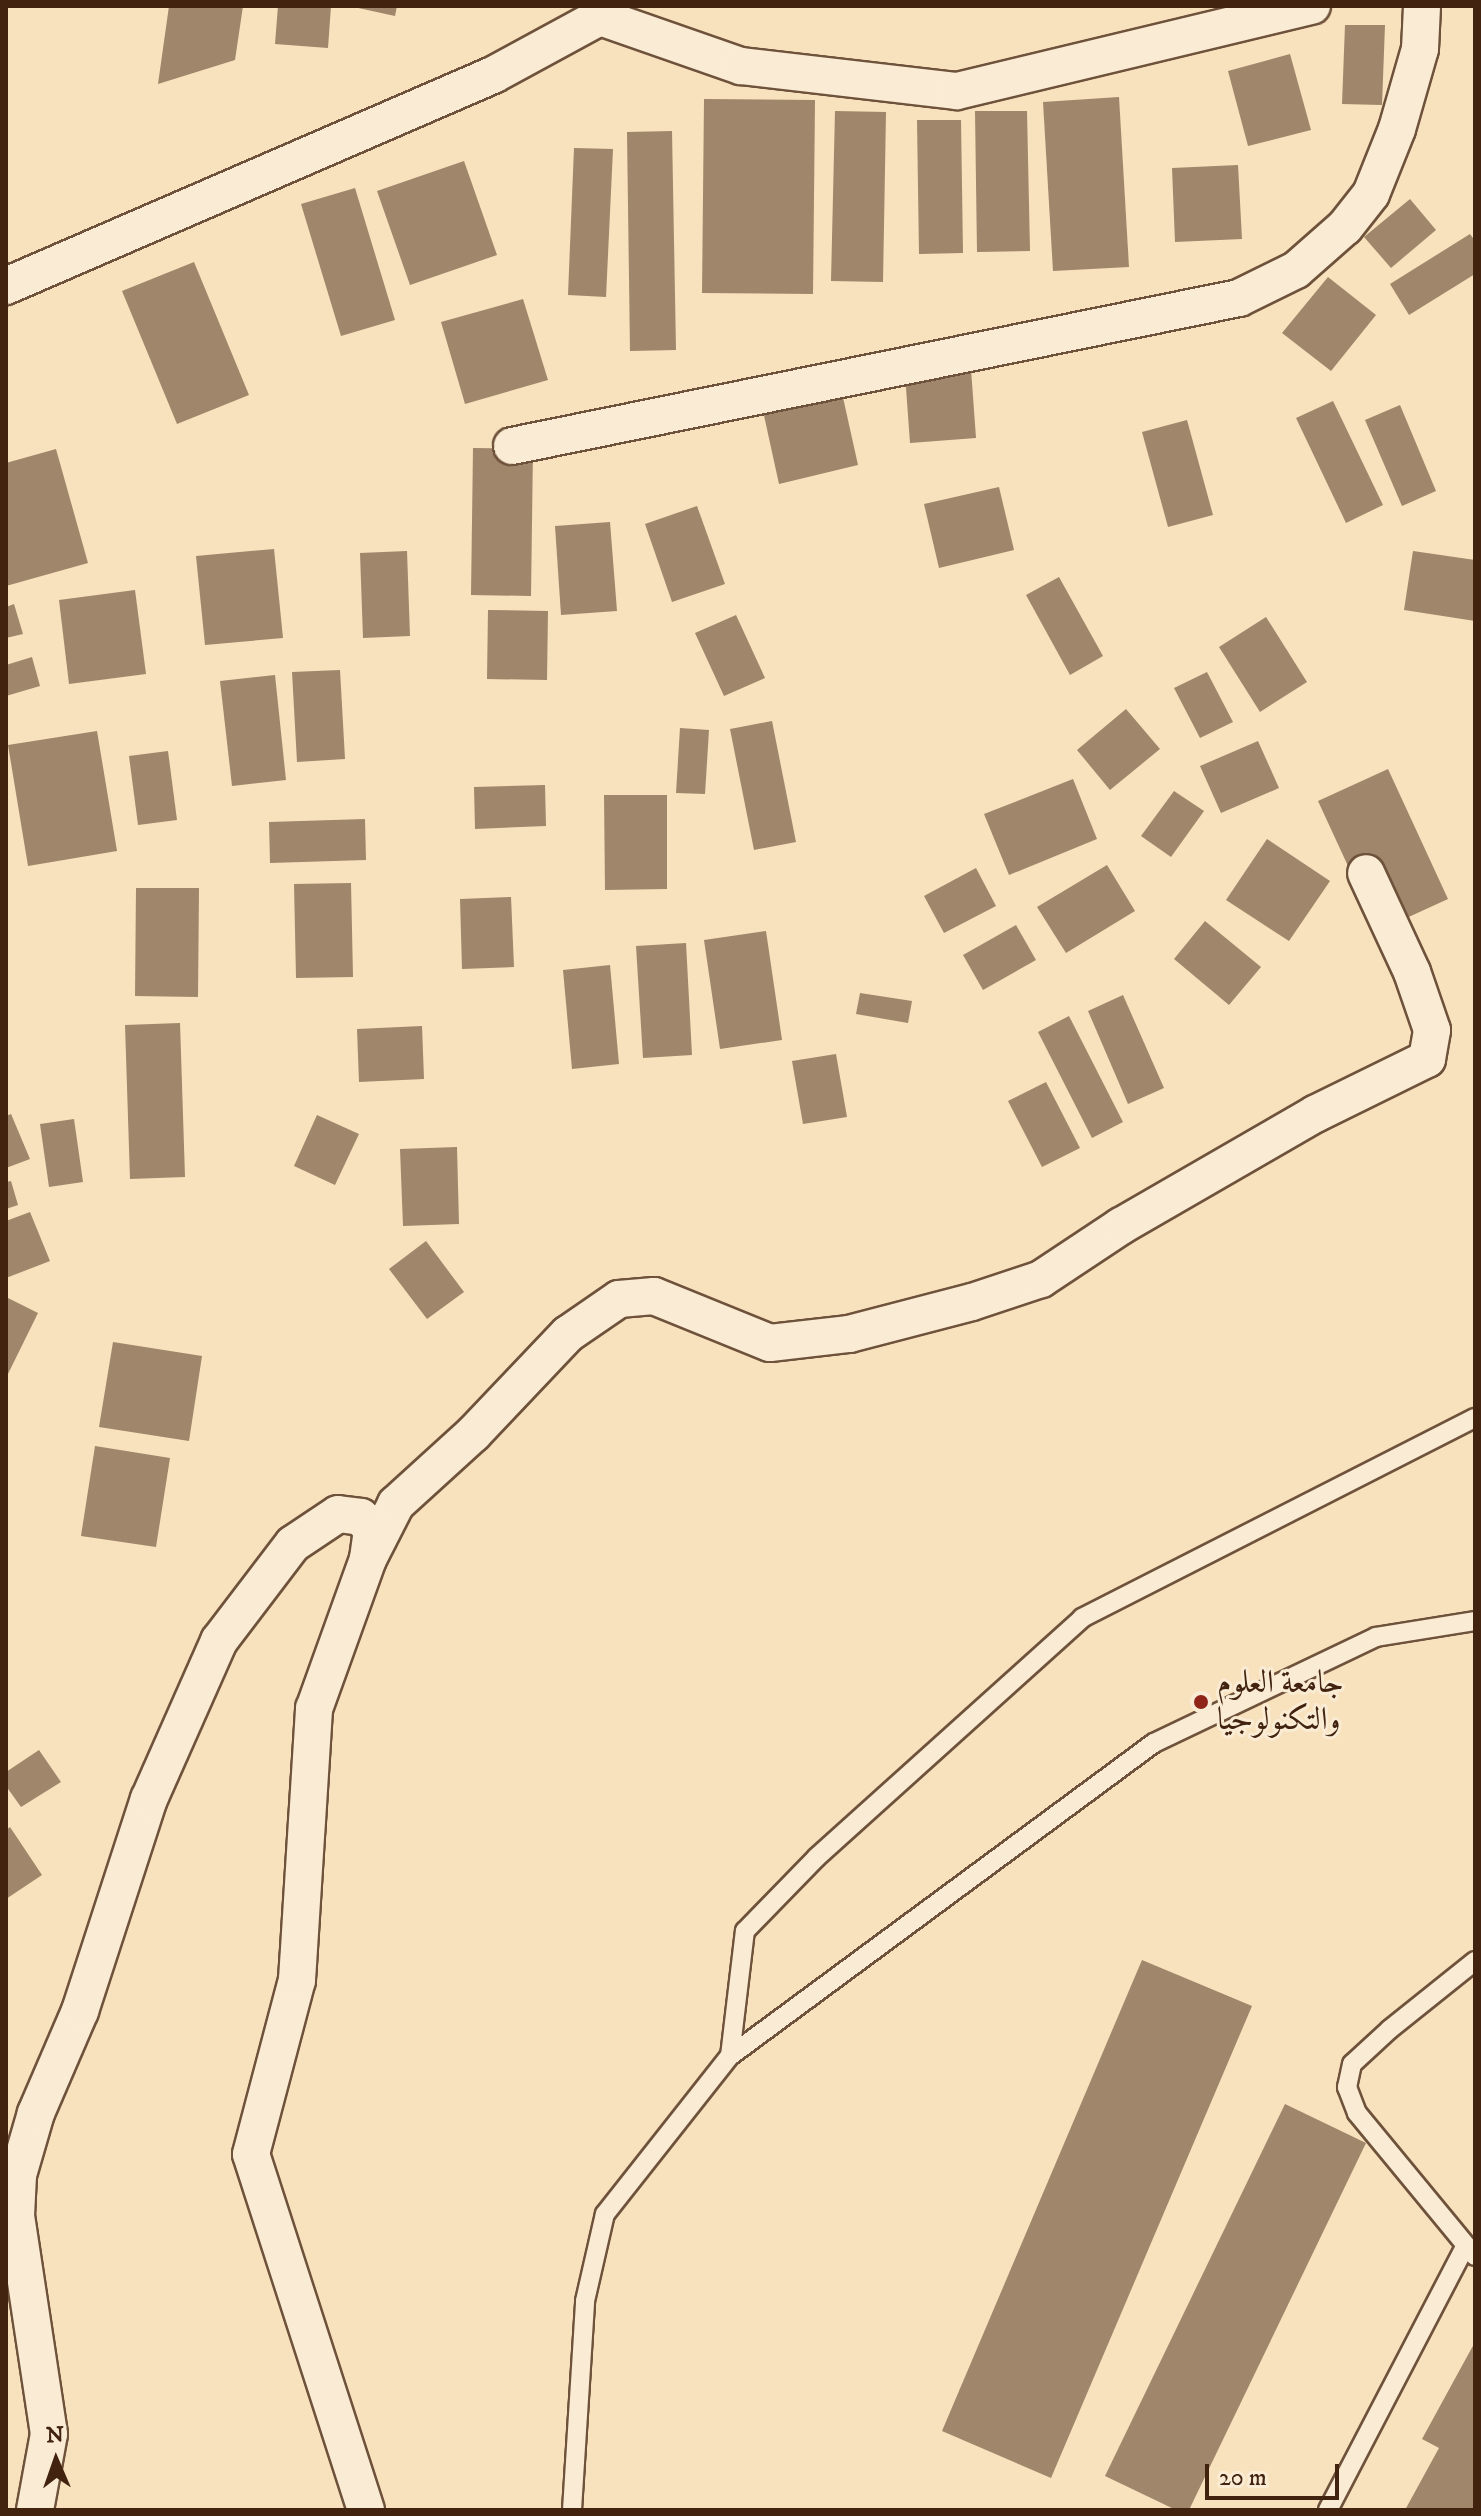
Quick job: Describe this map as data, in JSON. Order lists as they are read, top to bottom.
{
  "places": ["جامعة العلوم والتكنولوجيا"],
  "scale_bar": "20 m",
  "north": "top"
}
